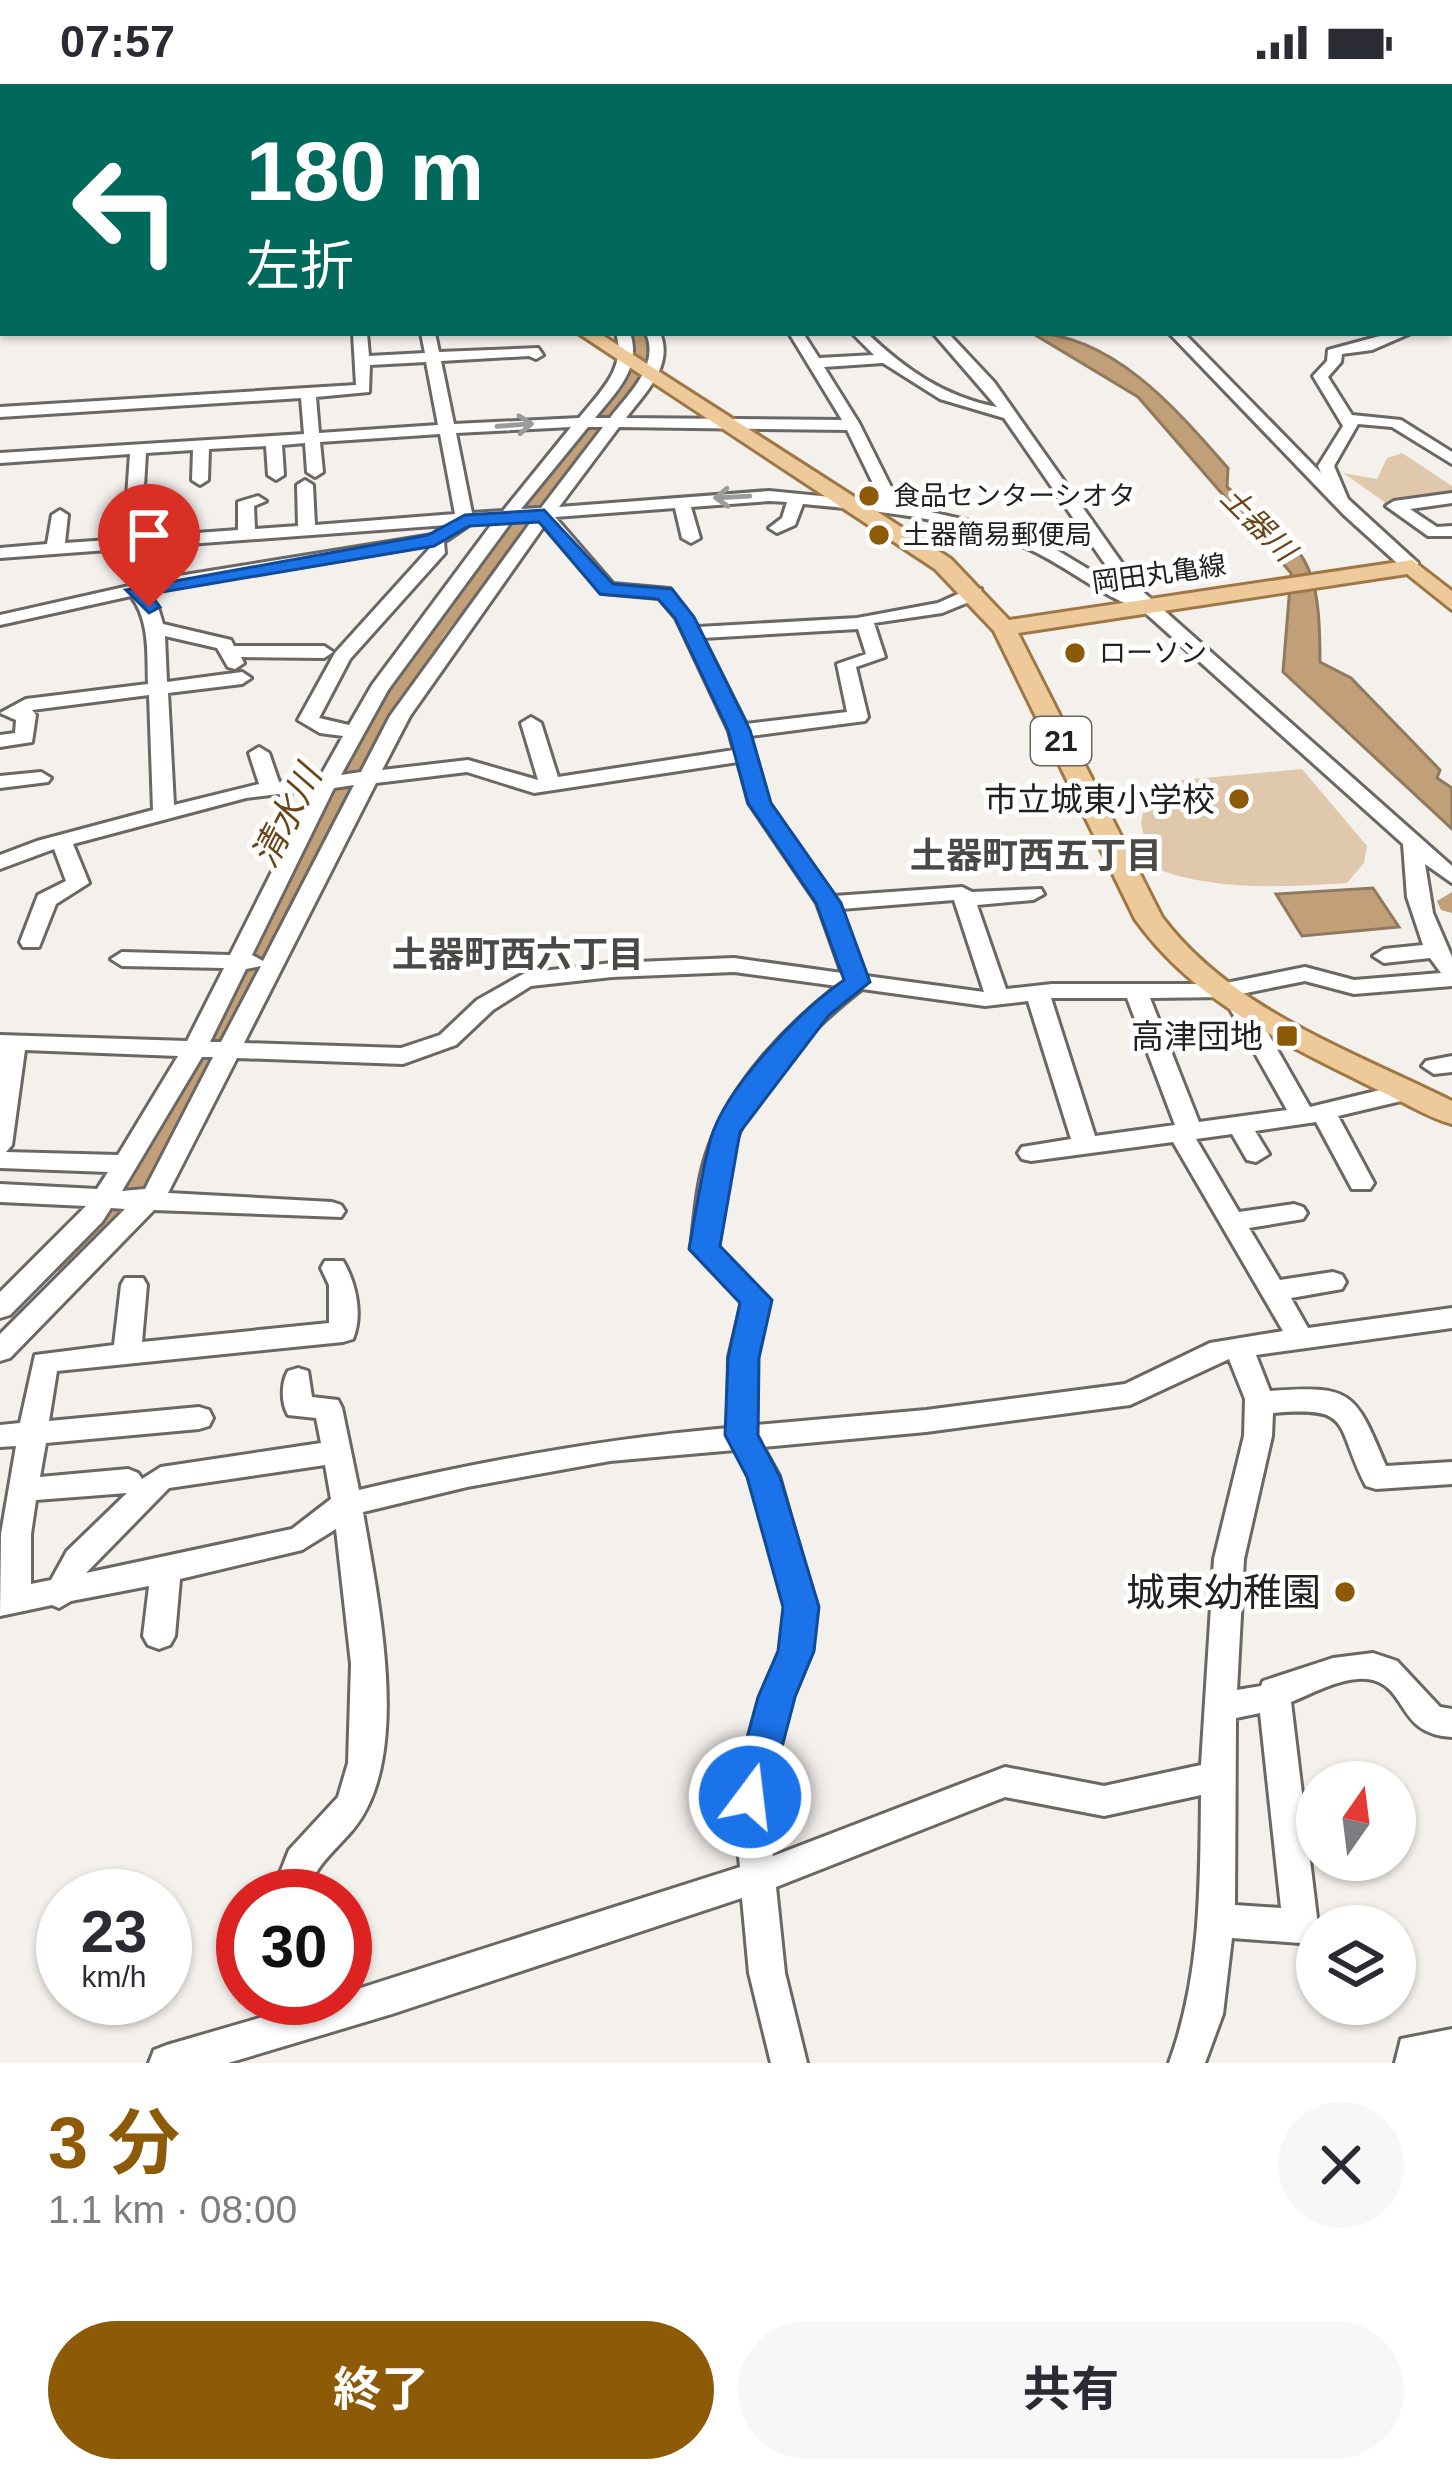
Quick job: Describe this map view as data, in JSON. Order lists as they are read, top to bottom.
{
  "streets": {
    "main road": ["岡田丸亀線", "21"]
  },
  "crossings": [
    ["岡田丸亀線", "21"]
  ],
  "districts": ["土器町西五丁目", "土器町西六丁目"],
  "water": ["土器川", "清水川"],
  "places": {
    "other": [
      "食品センターシオタ",
      "土器簡易郵便局",
      "ローソン",
      "市立城東小学校",
      "城東幼稚園"
    ],
    "transit": ["高津団地"]
  },
  "north": "top",
  "page": {
    "status": "07:57",
    "turn": ["180 m", "左折"],
    "speed": "23 km/h",
    "limit": "30",
    "heading": ["3 分", "1.1 km · 08:00"],
    "buttons": ["終了", "共有"]
  }
}
